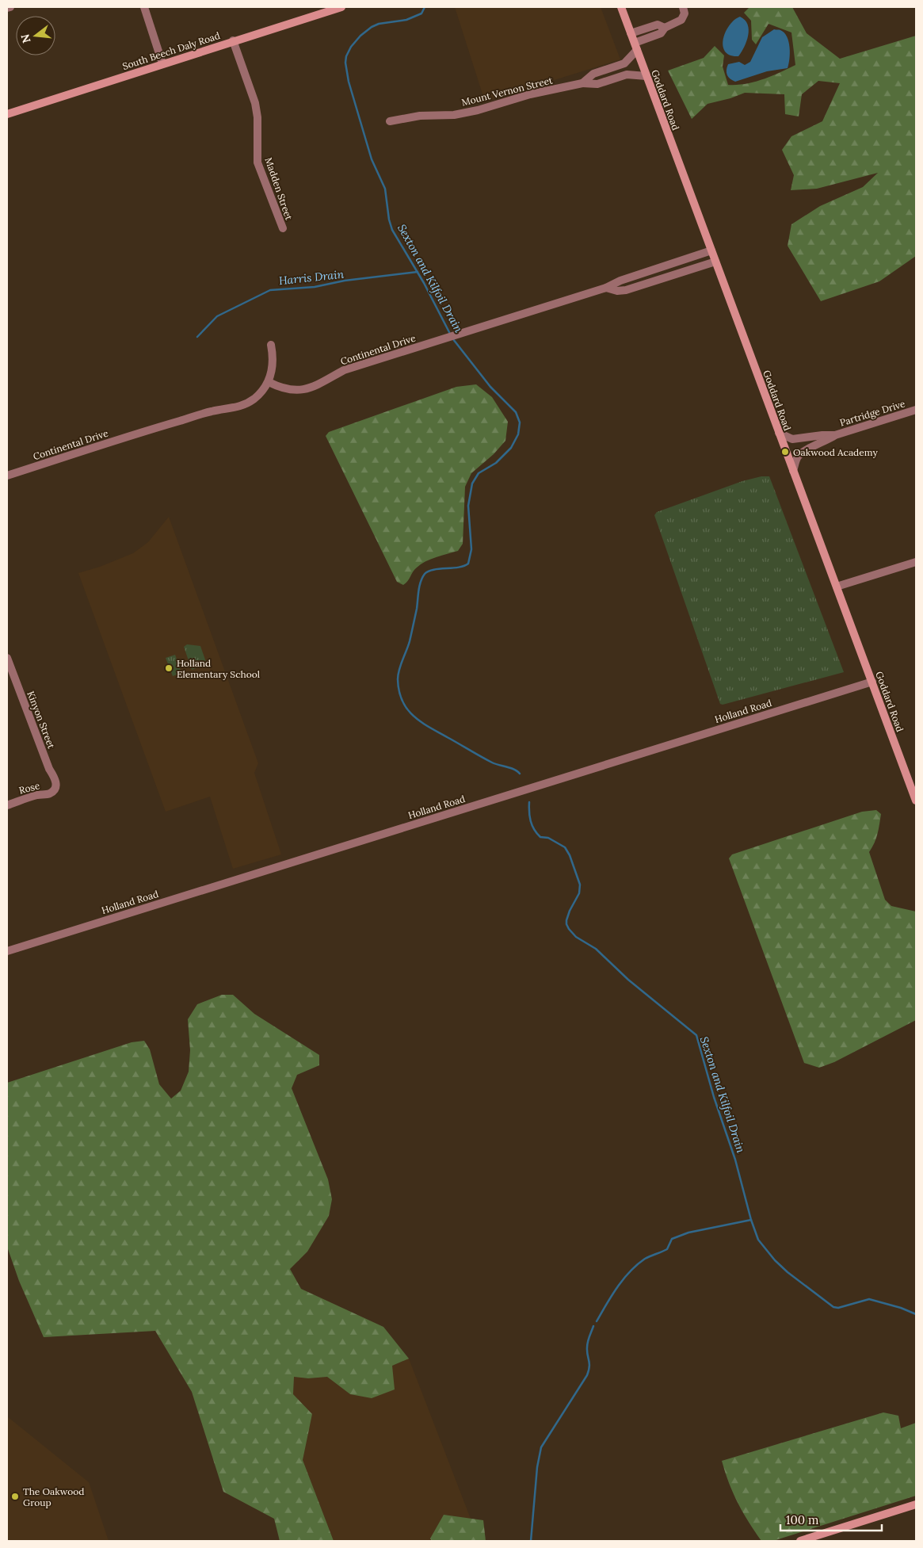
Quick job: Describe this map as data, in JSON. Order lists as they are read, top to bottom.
{
  "streets": {
    "main road": ["South Beech Daly Road", "Goddard Road"],
    "street": [
      "Mount Vernon Street",
      "Madden Street",
      "Continental Drive",
      "Partridge Drive",
      "Holland Road",
      "Kinyon Street",
      "Rose"
    ]
  },
  "crossings": [
    ["South Beech Daly Road", "Madden Street"],
    ["Mount Vernon Street", "Goddard Road"],
    ["Goddard Road", "Continental Drive"],
    ["Goddard Road", "Holland Road"],
    ["Kinyon Street", "Rose"]
  ],
  "water": ["Harris Drain", "Sexton and Kilfoil Drain"],
  "places": ["Oakwood Academy", "Holland Elementary School", "The Oakwood Group"],
  "scale_bar": "100 m",
  "north": "left"
}
